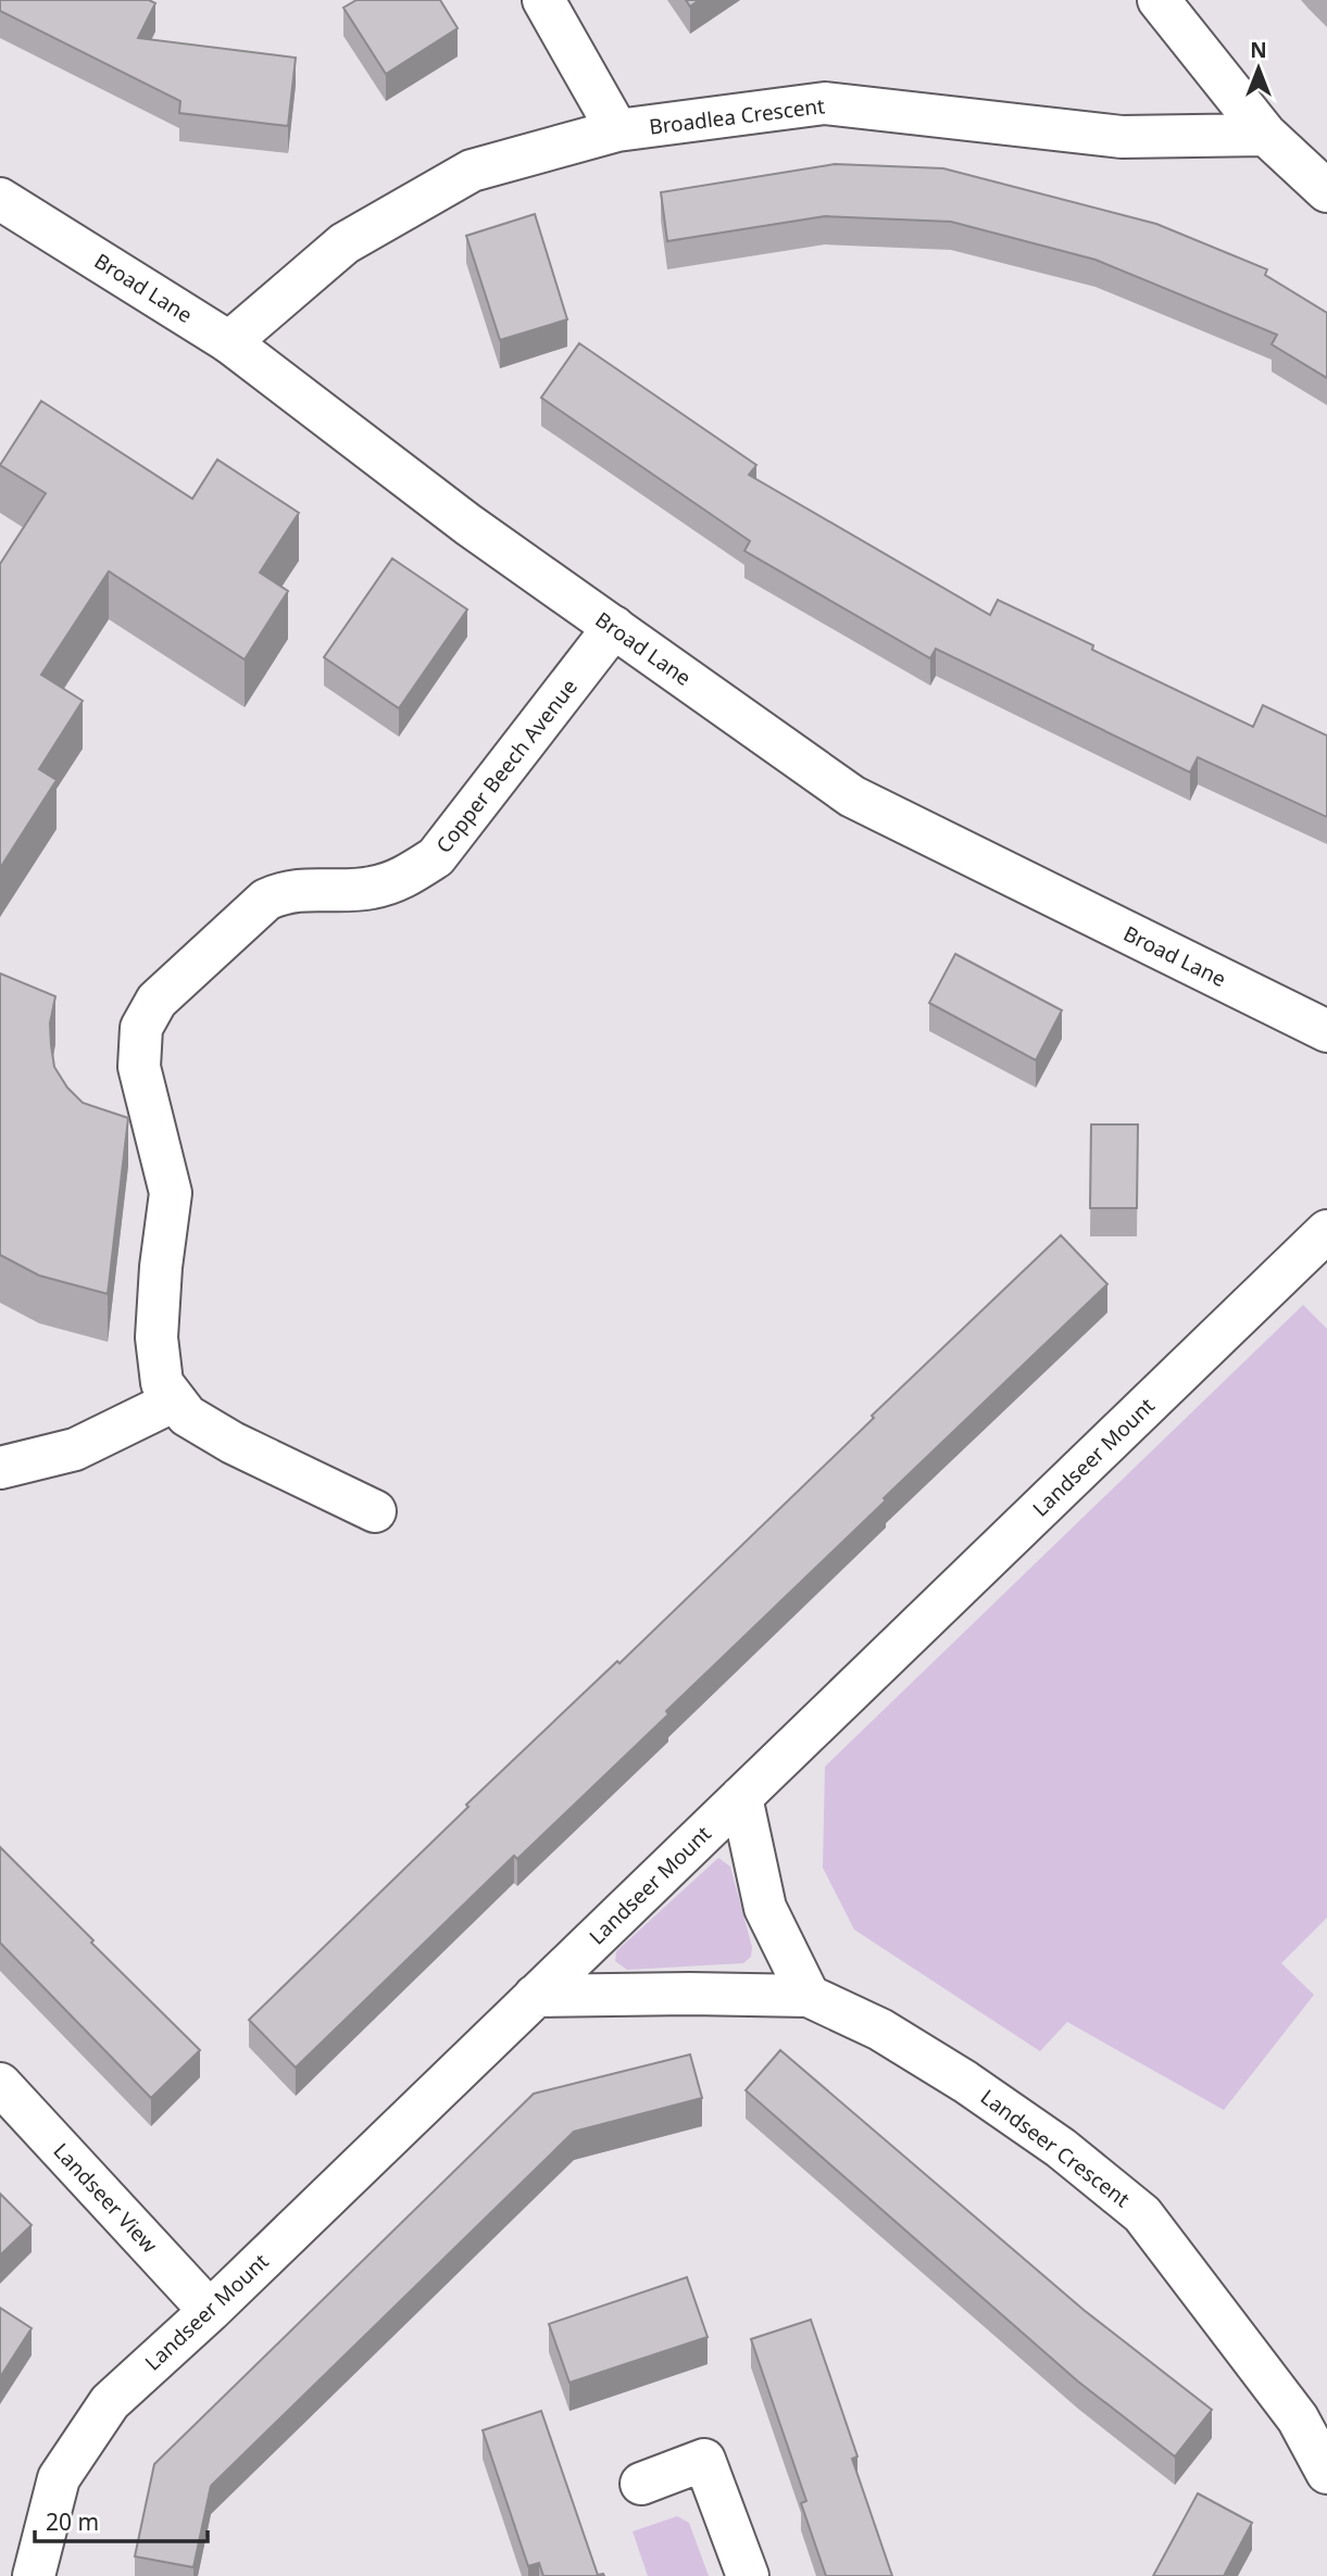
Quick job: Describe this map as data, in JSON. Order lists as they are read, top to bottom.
{
  "streets": {
    "street": [
      "Broadlea Crescent",
      "Broad Lane",
      "Copper Beech Avenue",
      "Landseer Mount",
      "Landseer Crescent",
      "Landseer View"
    ]
  },
  "crossings": [
    ["Broadlea Crescent", "Broad Lane"],
    ["Broad Lane", "Copper Beech Avenue"],
    ["Landseer Mount", "Landseer Crescent"],
    ["Landseer Mount", "Landseer View"]
  ],
  "scale_bar": "20 m",
  "north": "top"
}
